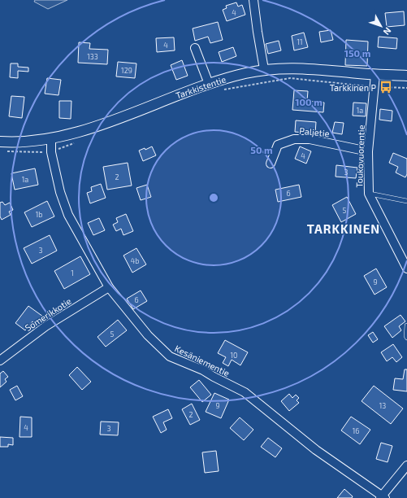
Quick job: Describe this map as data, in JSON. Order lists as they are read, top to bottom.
{
  "streets": {
    "street": [
      "Tarkkistentie",
      "Paljetie",
      "Toukovuorentie",
      "Somerikkotie",
      "Kesäniementie"
    ]
  },
  "crossings": [
    ["Tarkkistentie", "Toukovuorentie"],
    ["Tarkkistentie", "Kesäniementie"],
    ["Paljetie", "Toukovuorentie"],
    ["Somerikkotie", "Kesäniementie"]
  ],
  "districts": ["TARKKINEN"],
  "places": {
    "bus stop": ["Tarkkinen P"]
  },
  "house_numbers": [
    "4",
    "11",
    "4",
    "133",
    "129",
    "1a",
    "4",
    "3",
    "2",
    "1a",
    "6",
    "5",
    "1b",
    "3",
    "4b",
    "1",
    "9",
    "6",
    "5",
    "10",
    "9",
    "13",
    "2",
    "4",
    "3",
    "16"
  ],
  "north": "bottom right",
  "rings": ["150 m", "100 m", "50 m"]
}
